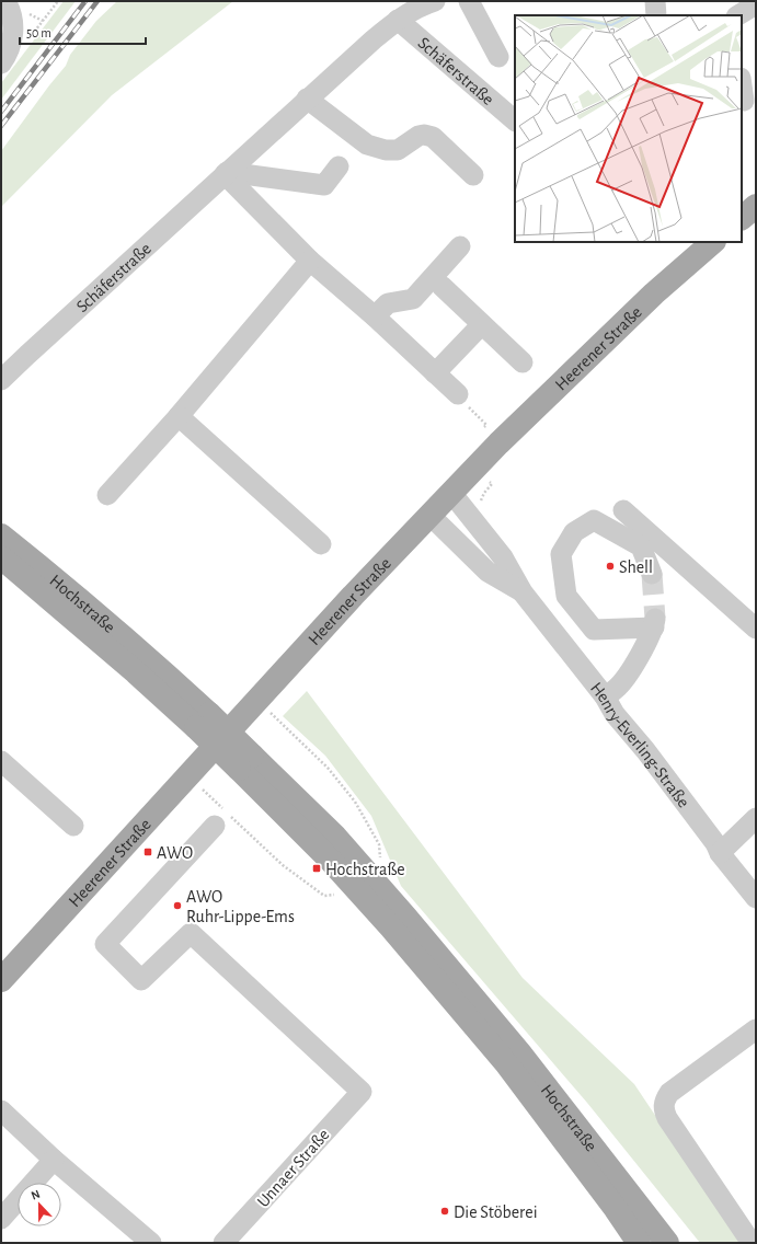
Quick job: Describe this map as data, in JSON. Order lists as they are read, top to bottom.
{
  "streets": {
    "main road": ["Heerener Straße", "Hochstraße"],
    "street": ["Schäferstraße", "Henry-Everling-Straße", "Unnaer Straße"]
  },
  "crossings": [
    ["Heerener Straße", "Henry-Everling-Straße"]
  ],
  "places": {
    "other": ["Shell", "AWO Ruhr-Lippe-Ems", "Die Stöberei"],
    "transit": ["AWO", "Hochstraße"]
  },
  "scale_bar": "50 m",
  "north": "top"
}
